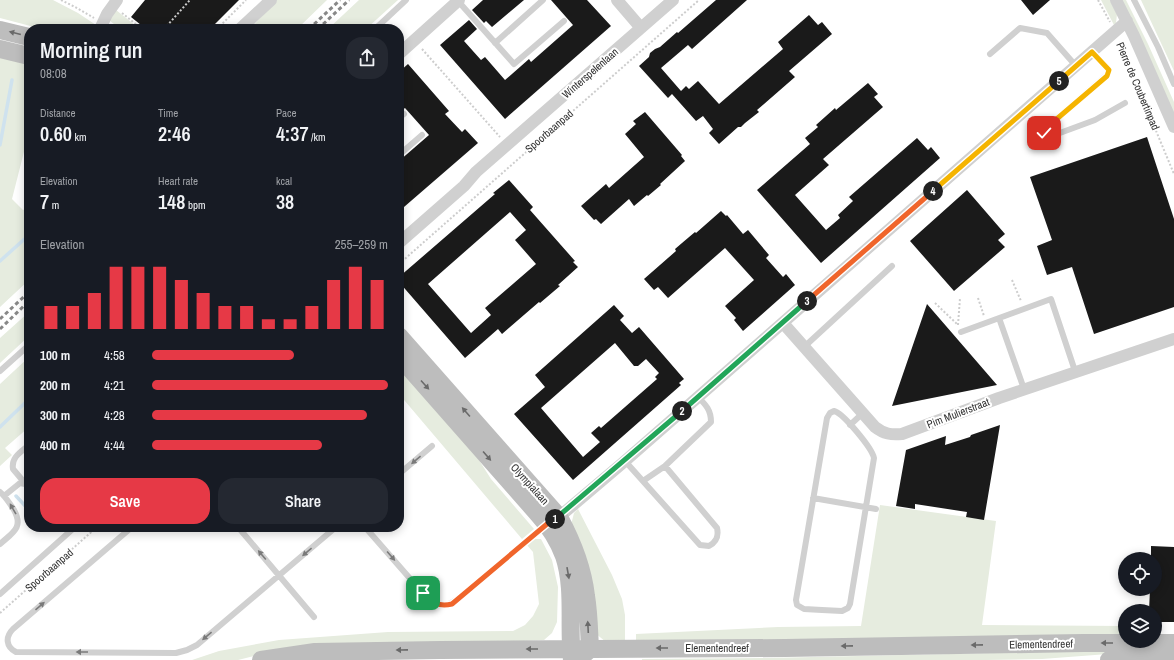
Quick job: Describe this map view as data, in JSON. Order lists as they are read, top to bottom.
{
  "streets": {
    "main road": ["Olympialaan", "Elementendreef"],
    "street": ["Winterspelenlaan", "Pim Mulierstraat"],
    "path": ["Pierre de Coubertinpad", "Spoorbaanpad"]
  },
  "crossings": [
    ["Olympialaan", "Elementendreef"]
  ],
  "one_way": ["Elementendreef"],
  "page": {
    "heading": ["Morning run", "08:08"],
    "pins": [
      "5",
      "4",
      "3",
      "2",
      "1"
    ],
    "stats": [
      ["Distance", "0.60 km"],
      ["Time", "2:46"],
      ["Pace", "4:37 /km"],
      ["Elevation", "7 m"],
      ["Heart rate", "148 bpm"],
      ["kcal", "38"]
    ],
    "chart": ["Elevation", "255–259 m"],
    "list": [
      {
        "name": "100 m",
        "note": "4:58"
      },
      {
        "name": "200 m",
        "note": "4:21"
      },
      {
        "name": "300 m",
        "note": "4:28"
      },
      {
        "name": "400 m",
        "note": "4:44"
      }
    ],
    "buttons": ["Save", "Share"]
  }
}
